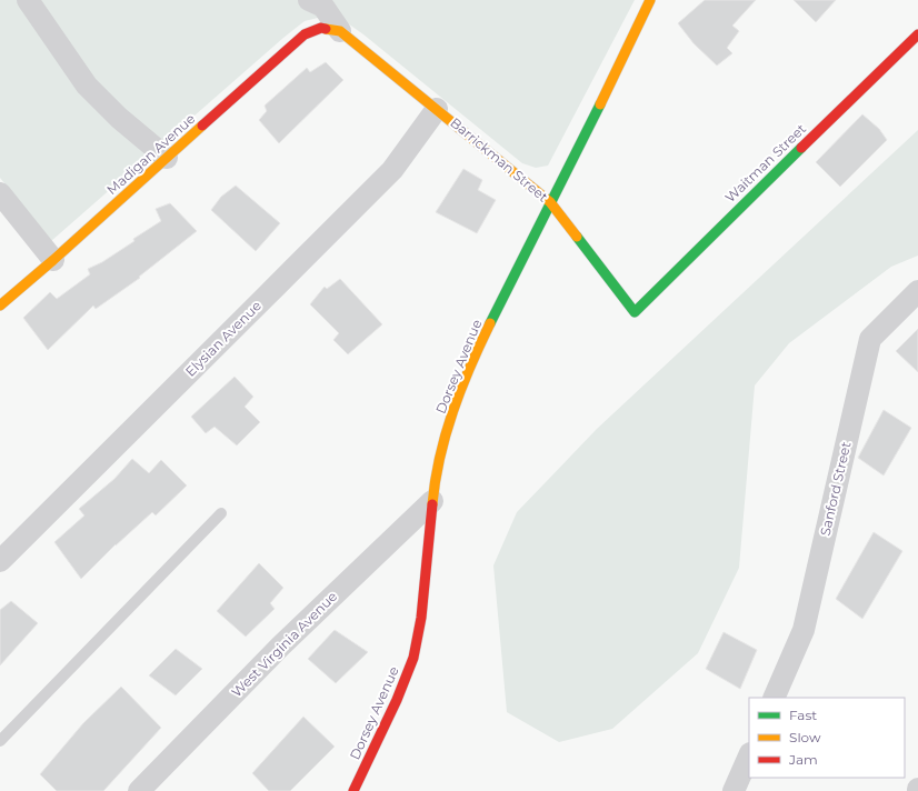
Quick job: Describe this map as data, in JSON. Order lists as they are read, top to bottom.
{
  "streets": {
    "street": [
      "Madigan Avenue",
      "Barrickman Street",
      "Waitman Street",
      "Elysian Avenue",
      "Dorsey Avenue",
      "Sanford Street",
      "West Virginia Avenue"
    ]
  },
  "crossings": [
    ["Madigan Avenue", "Barrickman Street"],
    ["Barrickman Street", "Waitman Street"],
    ["Barrickman Street", "Elysian Avenue"],
    ["Barrickman Street", "Dorsey Avenue"],
    ["Dorsey Avenue", "West Virginia Avenue"]
  ],
  "legend": ["Fast", "Slow", "Jam"]
}
